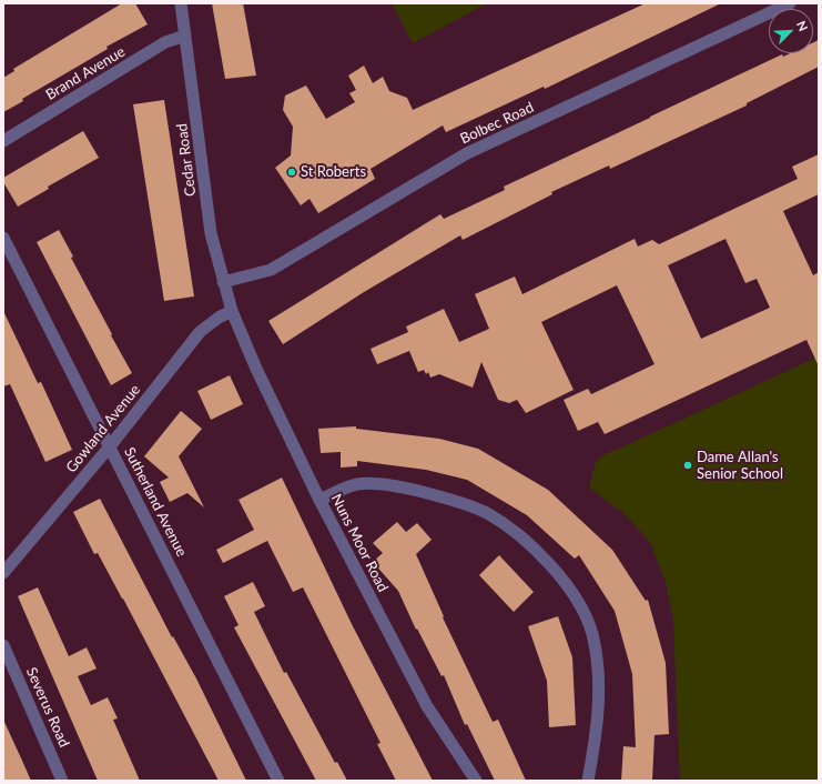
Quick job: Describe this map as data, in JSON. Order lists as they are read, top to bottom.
{
  "streets": {
    "street": [
      "Brand Avenue",
      "Bolbec Road",
      "Cedar Road",
      "Gowland Avenue",
      "Sutherland Avenue",
      "Nuns Moor Road",
      "Severus Road"
    ]
  },
  "crossings": [
    ["Brand Avenue", "Cedar Road"],
    ["Bolbec Road", "Cedar Road"],
    ["Cedar Road", "Gowland Avenue"],
    ["Cedar Road", "Nuns Moor Road"],
    ["Gowland Avenue", "Sutherland Avenue"],
    ["Gowland Avenue", "Nuns Moor Road"]
  ],
  "places": ["St Roberts", "Dame Allan's Senior School"],
  "north": "top right"
}
